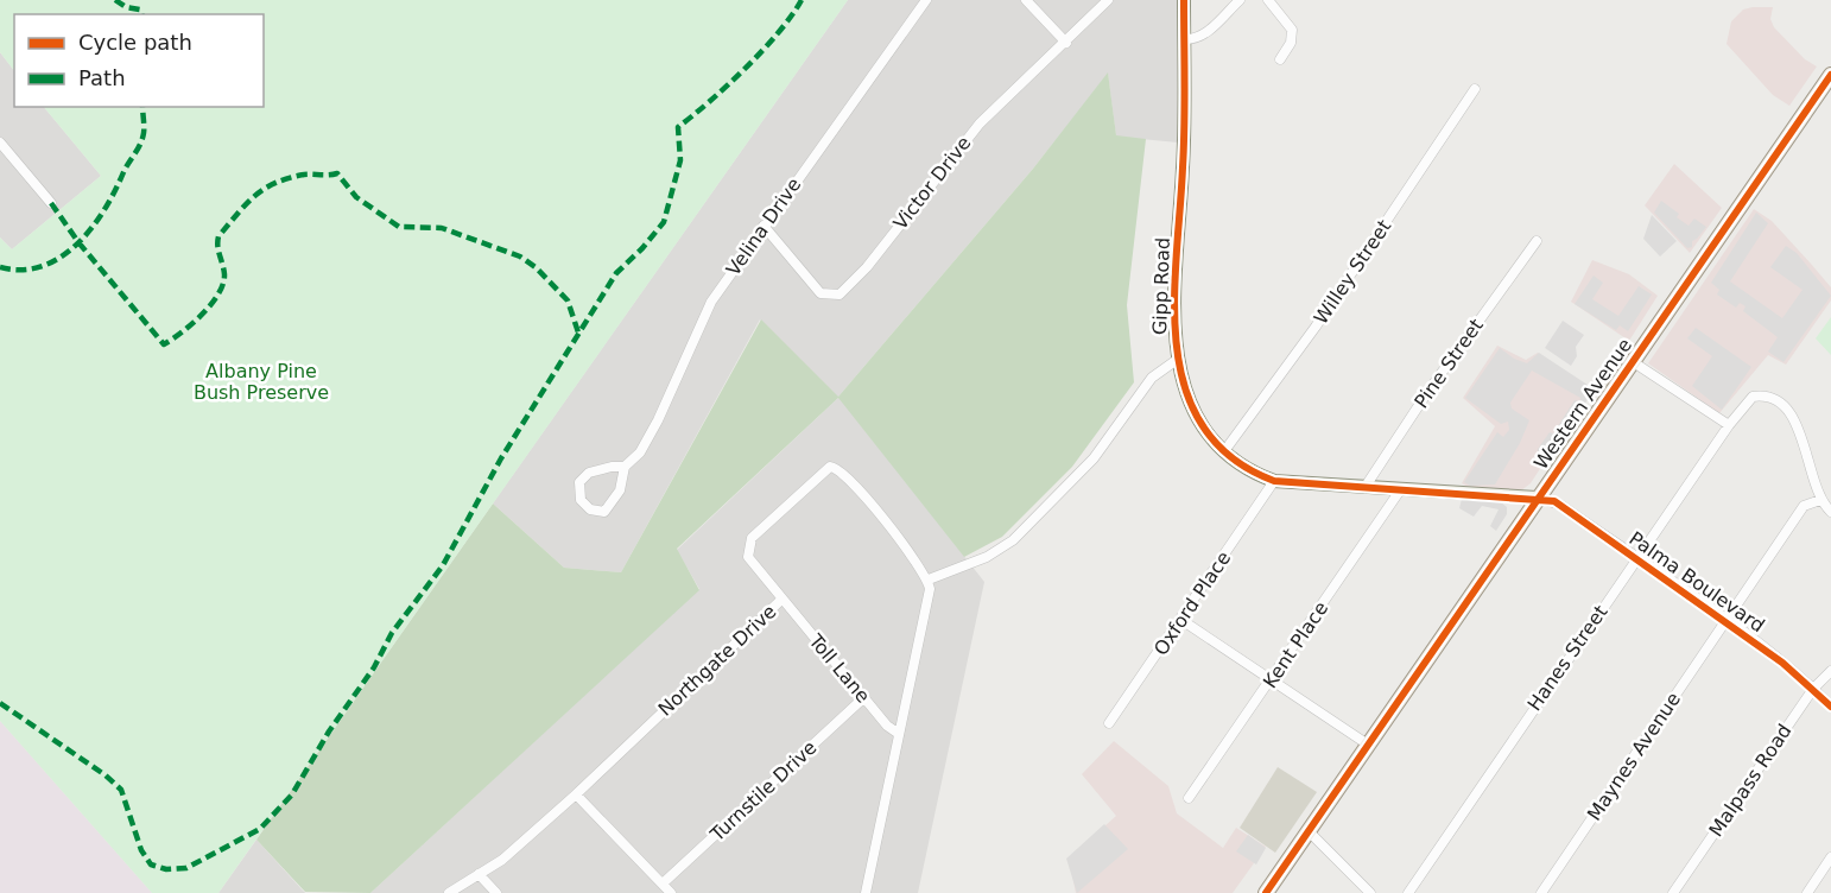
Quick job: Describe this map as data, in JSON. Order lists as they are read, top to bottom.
{
  "streets": {
    "main road": ["Western Avenue"],
    "street": [
      "Victor Drive",
      "Velina Drive",
      "Willey Street",
      "Gipp Road",
      "Pine Street",
      "Palma Boulevard",
      "Oxford Place",
      "Kent Place",
      "Hanes Street",
      "Northgate Drive",
      "Toll Lane",
      "Maynes Avenue",
      "Malpass Road",
      "Turnstile Drive"
    ]
  },
  "crossings": [
    ["Victor Drive", "Velina Drive"],
    ["Willey Street", "Gipp Road"],
    ["Gipp Road", "Pine Street"],
    ["Gipp Road", "Western Avenue"],
    ["Gipp Road", "Palma Boulevard"],
    ["Gipp Road", "Oxford Place"],
    ["Gipp Road", "Kent Place"],
    ["Western Avenue", "Palma Boulevard"],
    ["Palma Boulevard", "Hanes Street"],
    ["Palma Boulevard", "Maynes Avenue"],
    ["Palma Boulevard", "Malpass Road"],
    ["Hanes Street", "Maynes Avenue"],
    ["Northgate Drive", "Toll Lane"],
    ["Toll Lane", "Turnstile Drive"]
  ],
  "parks": ["Albany Pine Bush Preserve"],
  "legend": ["Cycle path", "Path"]
}
